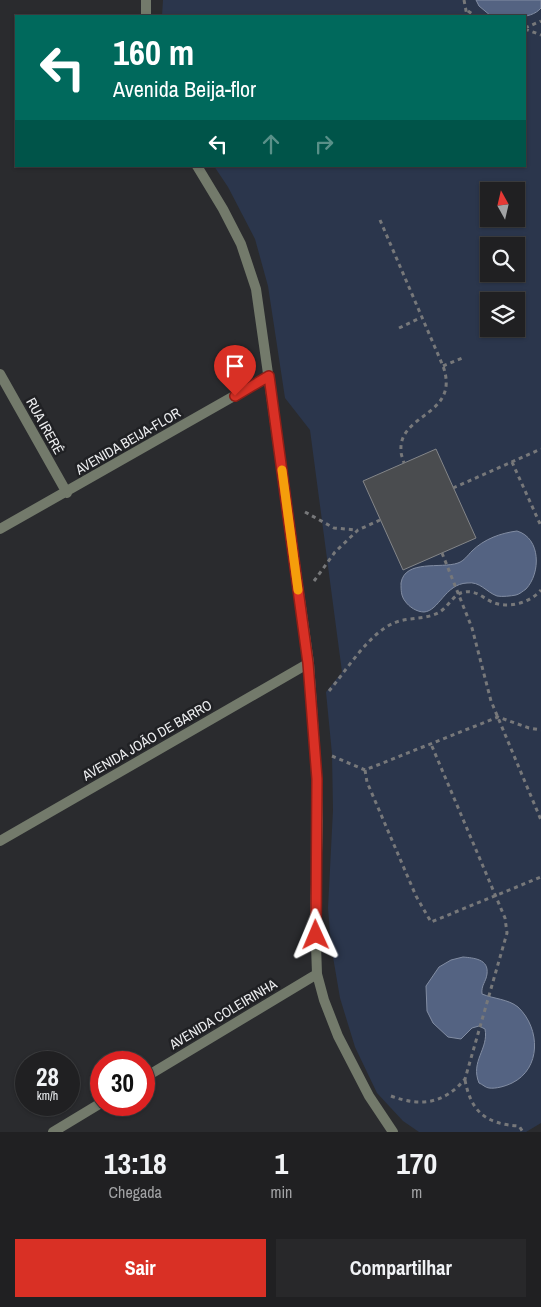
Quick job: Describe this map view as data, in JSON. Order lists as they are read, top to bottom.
{
  "streets": {
    "street": [
      "RUA IRERÊ",
      "AVENIDA BEIJA-FLOR",
      "AVENIDA JOÃO DE BARRO",
      "AVENIDA COLEIRINHA"
    ]
  },
  "crossings": [
    ["RUA IRERÊ", "AVENIDA BEIJA-FLOR"]
  ],
  "north": "top",
  "page": {
    "turn": ["160 m", "Avenida Beija-flor"],
    "speed": "28 km/h",
    "limit": "30",
    "eta": [
      "13:18",
      "Chegada",
      "1",
      "min",
      "170",
      "m"
    ],
    "buttons": ["Sair", "Compartilhar"]
  }
}
